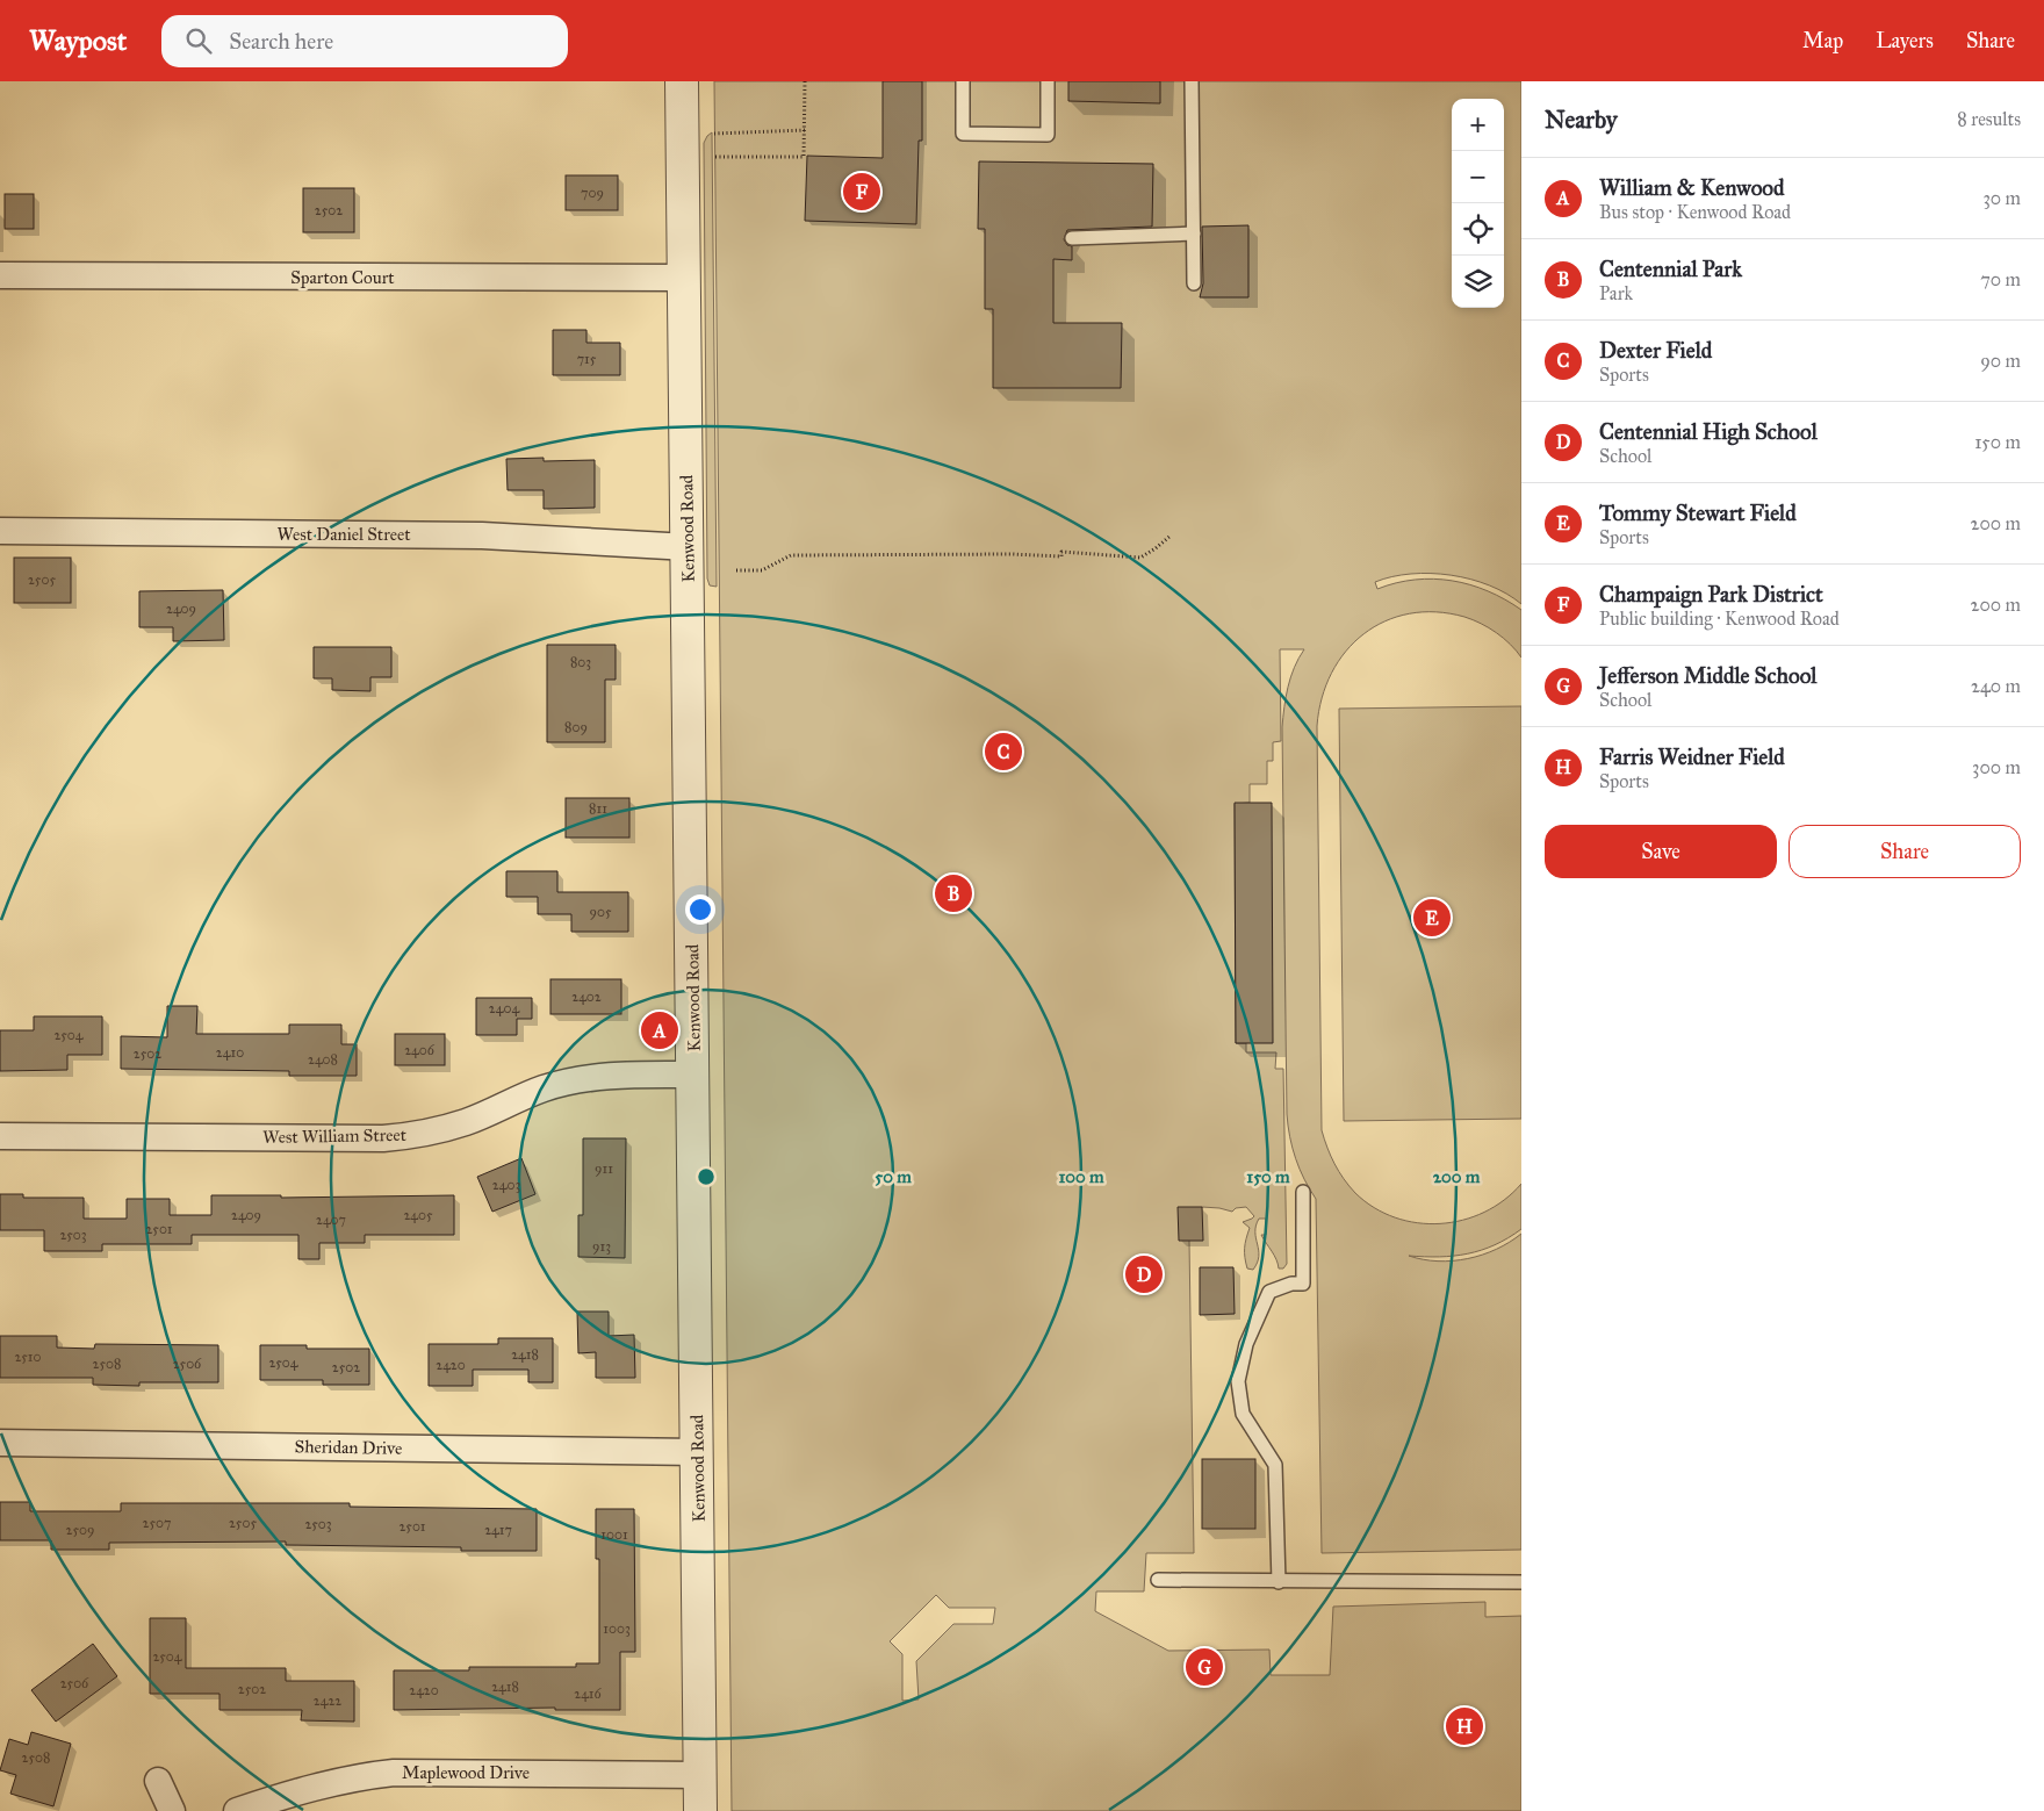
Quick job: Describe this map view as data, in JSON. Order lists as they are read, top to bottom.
{
  "streets": {
    "street": [
      "Sparton Court",
      "Kenwood Road",
      "West Daniel Street",
      "West William Street",
      "Sheridan Drive",
      "Maplewood Drive"
    ]
  },
  "crossings": [
    ["Sparton Court", "Kenwood Road"],
    ["Kenwood Road", "West Daniel Street"],
    ["Kenwood Road", "West William Street"],
    ["Kenwood Road", "Sheridan Drive"],
    ["Kenwood Road", "Maplewood Drive"]
  ],
  "house_numbers": [
    "709",
    "2502",
    "715",
    "2505",
    "2409",
    "803",
    "809",
    "811",
    "905",
    "2402",
    "2404",
    "2504",
    "2406",
    "2410",
    "2502",
    "2408",
    "911",
    "2403",
    "2409",
    "2405",
    "2407",
    "2501",
    "2503",
    "913",
    "2418",
    "2510",
    "2504",
    "2508",
    "2506",
    "2420",
    "2502",
    "2507",
    "2505",
    "2503",
    "2501",
    "2509",
    "2417",
    "1001",
    "1003",
    "2504",
    "2506",
    "2418",
    "2502",
    "2420",
    "2416",
    "2422",
    "2508"
  ],
  "page": {
    "header": "Waypost",
    "search": "Search here",
    "nav": ["Map", "Layers", "Share"],
    "heading": ["Nearby", "8 results"],
    "map_buttons": ["+", "−"],
    "list": [
      {
        "mark": "A",
        "name": "William & Kenwood",
        "note": "Bus stop · Kenwood Road",
        "value": "30 m"
      },
      {
        "mark": "B",
        "name": "Centennial Park",
        "note": "Park",
        "value": "70 m"
      },
      {
        "mark": "C",
        "name": "Dexter Field",
        "note": "Sports",
        "value": "90 m"
      },
      {
        "mark": "D",
        "name": "Centennial High School",
        "note": "School",
        "value": "150 m"
      },
      {
        "mark": "E",
        "name": "Tommy Stewart Field",
        "note": "Sports",
        "value": "200 m"
      },
      {
        "mark": "F",
        "name": "Champaign Park District",
        "note": "Public building · Kenwood Road",
        "value": "200 m"
      },
      {
        "mark": "G",
        "name": "Jefferson Middle School",
        "note": "School",
        "value": "240 m"
      },
      {
        "mark": "H",
        "name": "Farris Weidner Field",
        "note": "Sports",
        "value": "300 m"
      }
    ],
    "pins": [
      "F",
      "C",
      "B",
      "E",
      "A",
      "D",
      "G",
      "H"
    ],
    "buttons": ["Save", "Share"]
  },
  "rings": [
    "50 m",
    "100 m",
    "150 m",
    "200 m"
  ]
}
